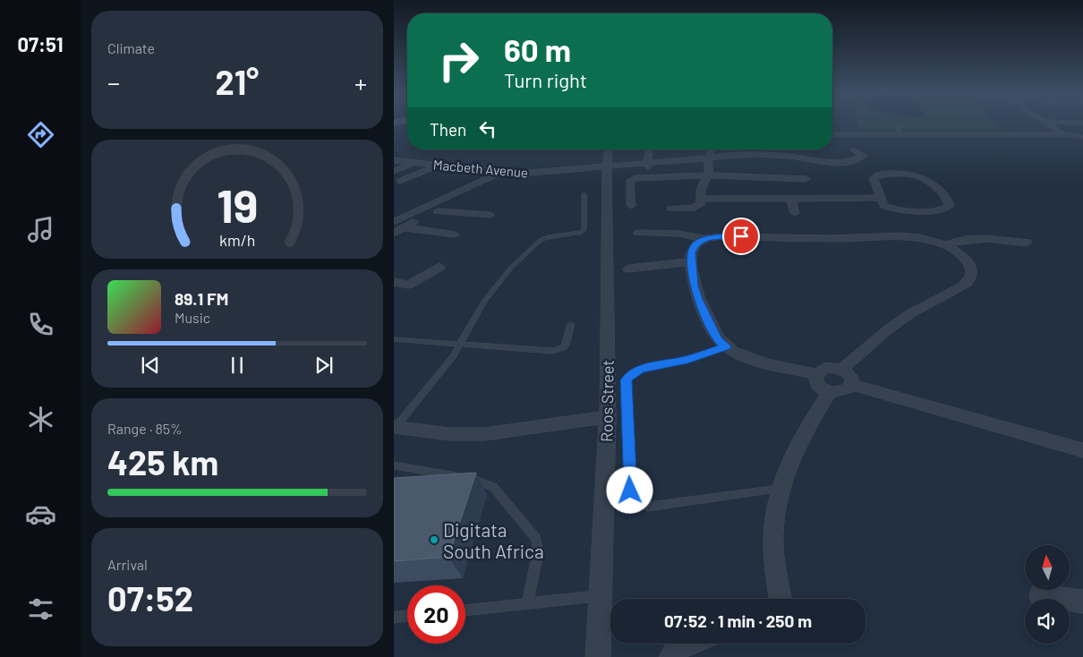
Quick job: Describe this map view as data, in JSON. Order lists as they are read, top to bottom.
{
  "streets": {
    "street": ["Macbeth Avenue", "Roos Street"]
  },
  "crossings": [
    ["Macbeth Avenue", "Roos Street"]
  ],
  "places": ["Digitata South Africa"],
  "north": "top",
  "page": {
    "tabs": "07:51",
    "tile": [
      "Climate",
      ["Range · 85%", "425 km"],
      ["Arrival", "07:52"]
    ],
    "turn": ["60 m", "Turn right"],
    "heat": ["−", "21°", "+"],
    "then": "Then",
    "song": ["89.1 FM", "Music"],
    "limit": "20",
    "trip": "07:52 · 1 min · 250 m",
    "gauge": ["19", "km/h"]
  }
}
